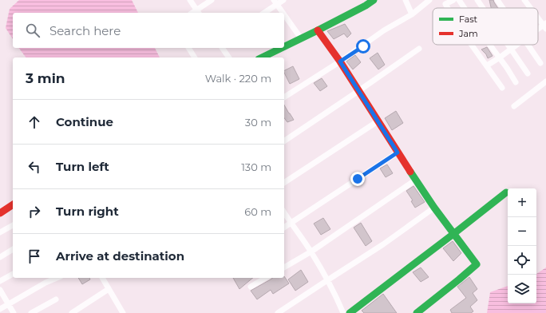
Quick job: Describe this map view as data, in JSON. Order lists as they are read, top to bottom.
{
  "legend": ["Fast", "Jam"],
  "page": {
    "search": "Search here",
    "heading": ["3 min", "Walk · 220 m"],
    "list": [
      ["Continue", "30 m"],
      ["Turn left", "130 m"],
      ["Turn right", "60 m"],
      "Arrive at destination"
    ],
    "map_buttons": ["+", "−"]
  }
}
